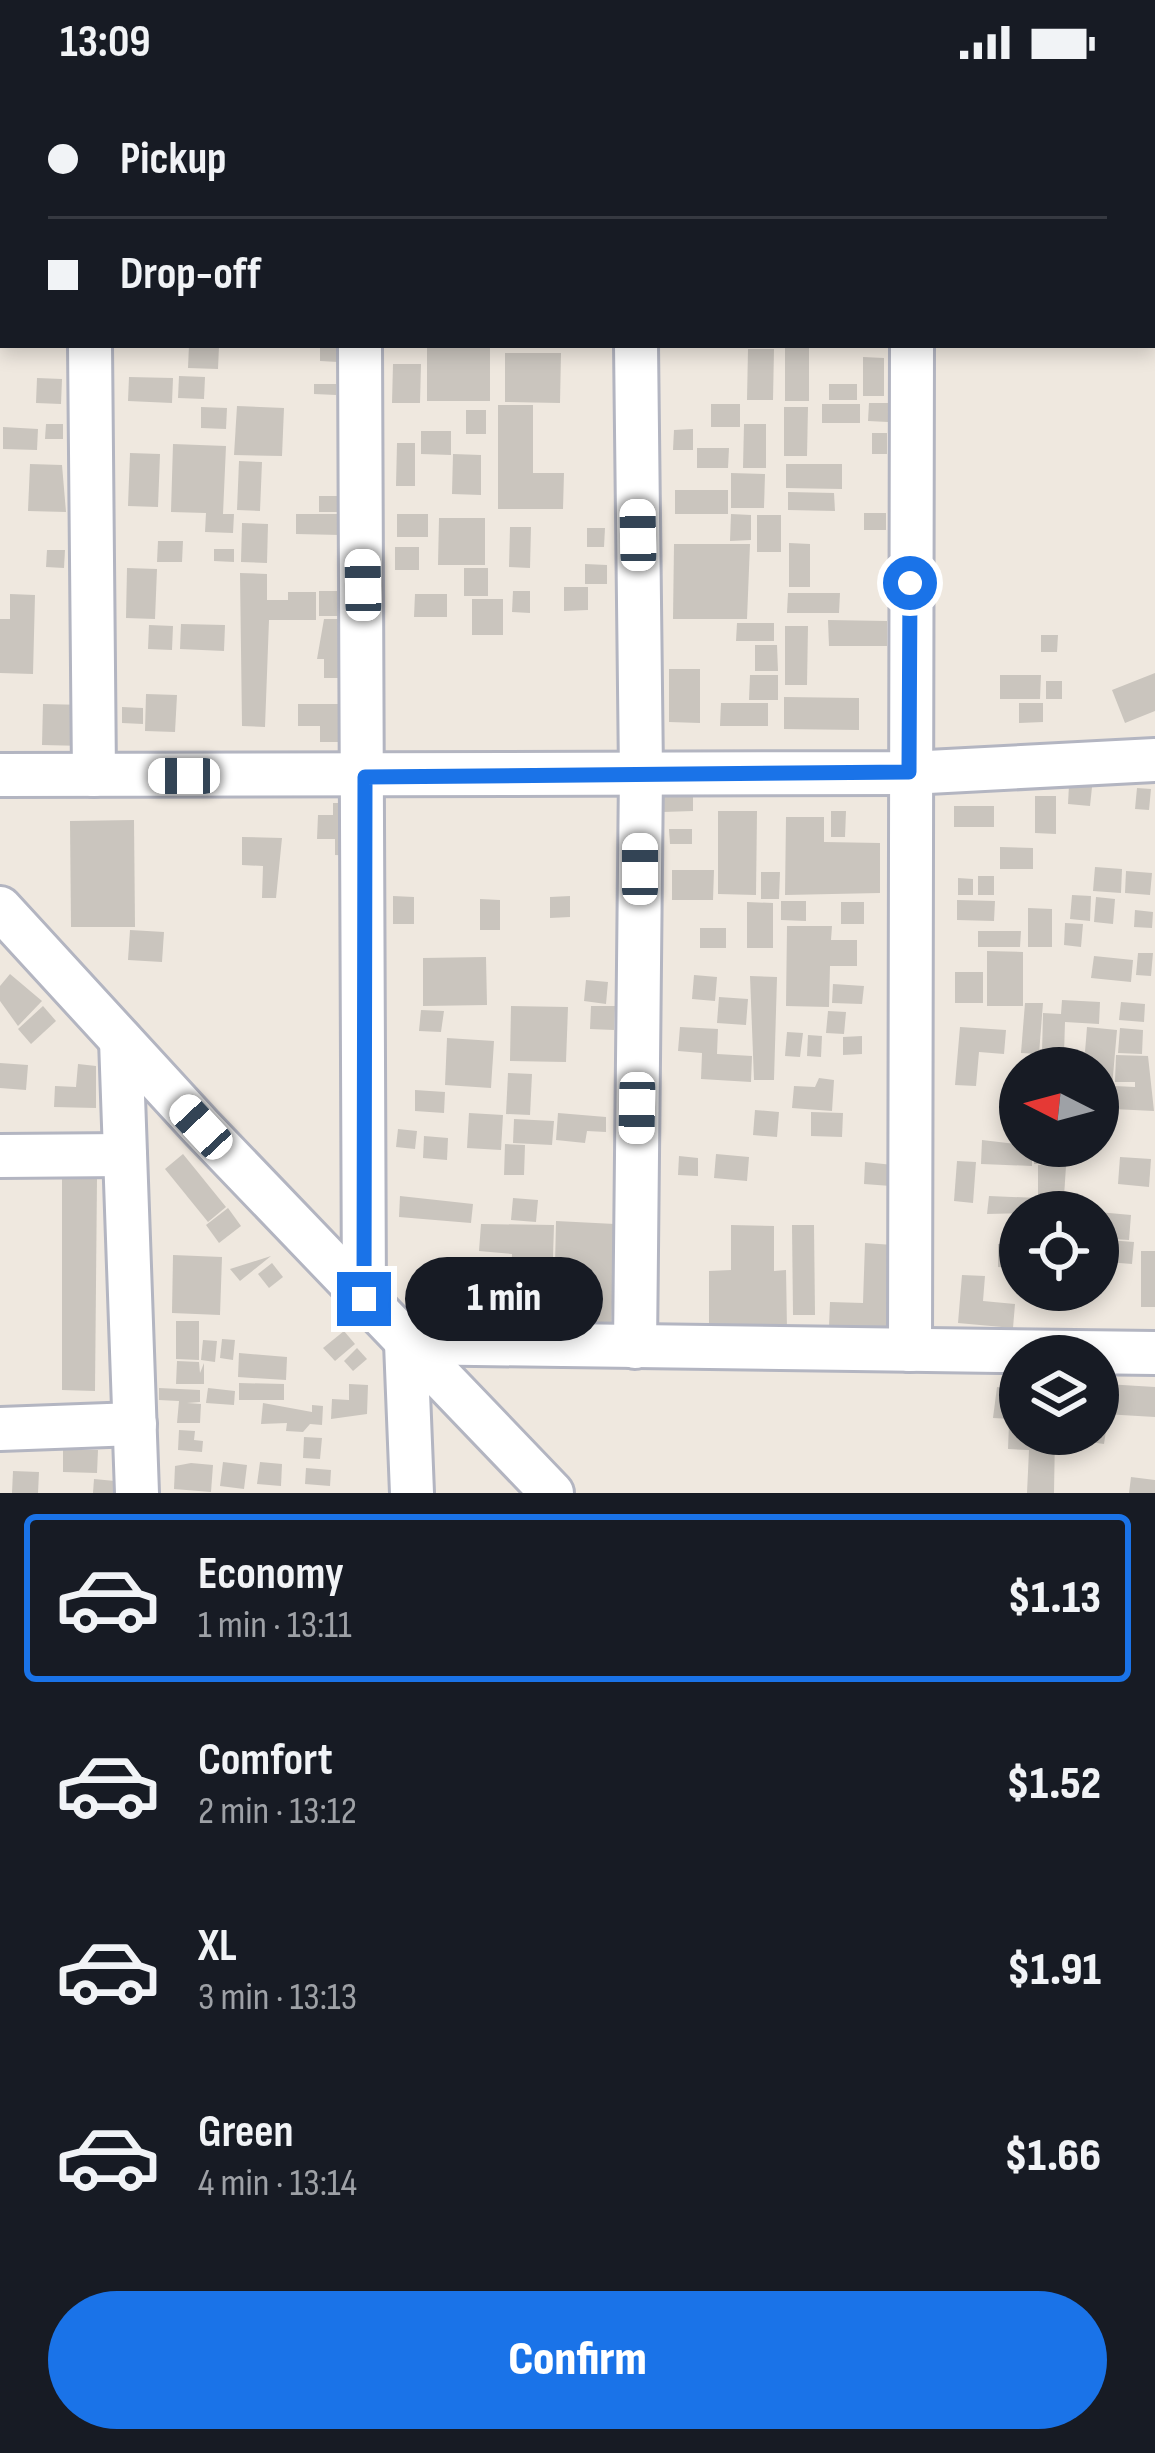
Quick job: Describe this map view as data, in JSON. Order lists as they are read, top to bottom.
{
  "north": "left",
  "page": {
    "status": "13:09",
    "banner": ["Pickup", "Drop-off"],
    "bubble": "1 min",
    "list": [
      {
        "name": "Economy",
        "note": "1 min · 13:11",
        "value": "$1.13"
      },
      {
        "name": "Comfort",
        "note": "2 min · 13:12",
        "value": "$1.52"
      },
      {
        "name": "XL",
        "note": "3 min · 13:13",
        "value": "$1.91"
      },
      {
        "name": "Green",
        "note": "4 min · 13:14",
        "value": "$1.66"
      }
    ],
    "buttons": "Confirm"
  }
}
